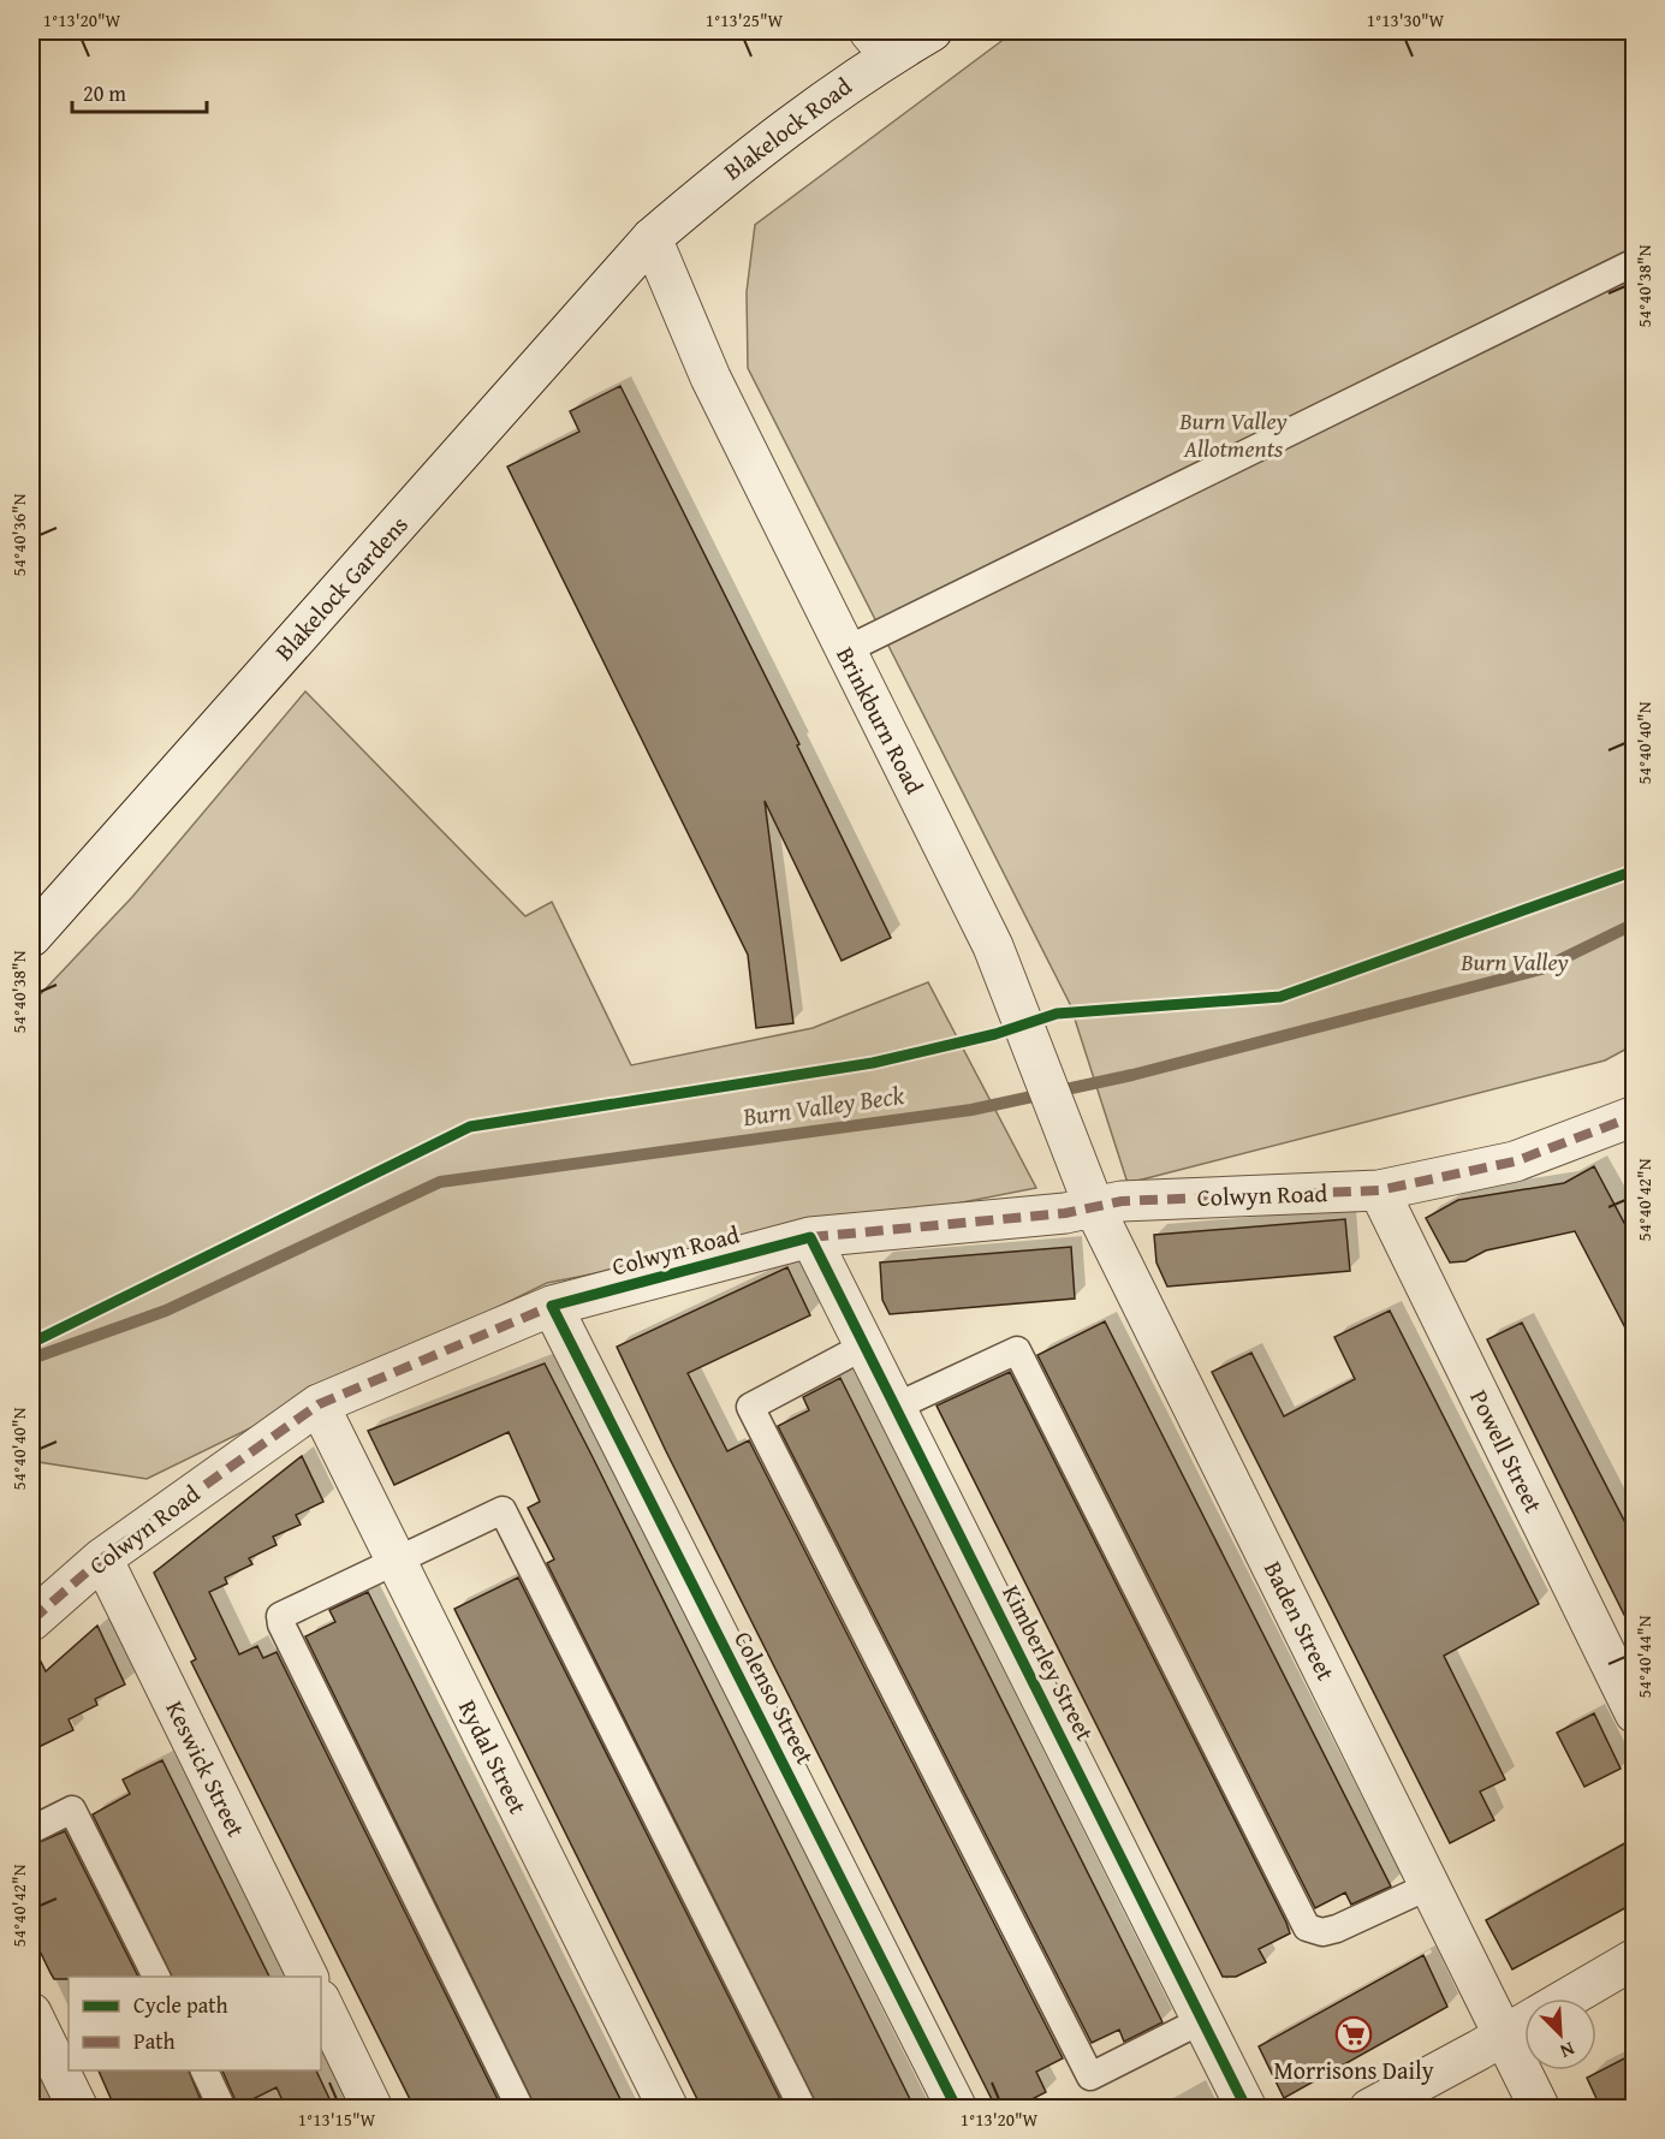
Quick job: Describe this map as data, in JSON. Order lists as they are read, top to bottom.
{
  "streets": {
    "street": [
      "Blakelock Road",
      "Blakelock Gardens",
      "Brinkburn Road",
      "Colwyn Road",
      "Powell Street",
      "Baden Street",
      "Kimberley Street",
      "Colenso Street",
      "Rydal Street",
      "Keswick Street"
    ]
  },
  "crossings": [
    ["Blakelock Road", "Blakelock Gardens"],
    ["Blakelock Road", "Brinkburn Road"],
    ["Blakelock Gardens", "Brinkburn Road"],
    ["Brinkburn Road", "Colwyn Road"],
    ["Brinkburn Road", "Baden Street"],
    ["Colwyn Road", "Powell Street"],
    ["Colwyn Road", "Baden Street"],
    ["Colwyn Road", "Kimberley Street"],
    ["Colwyn Road", "Colenso Street"],
    ["Colwyn Road", "Rydal Street"],
    ["Colwyn Road", "Keswick Street"]
  ],
  "water": ["Burn Valley Beck"],
  "parks": ["Burn Valley Allotments", "Burn Valley"],
  "places": {
    "supermarket": ["Morrisons Daily"]
  },
  "legend": ["Cycle path", "Path"],
  "scale_bar": "20 m",
  "north": "bottom right",
  "coordinates": [
    "1°13'20\"W",
    "1°13'25\"W",
    "1°13'30\"W",
    "54°40'38\"N",
    "54°40'36\"N",
    "54°40'40\"N",
    "54°40'42\"N",
    "54°40'44\"N",
    "1°13'15\"W"
  ]
}
